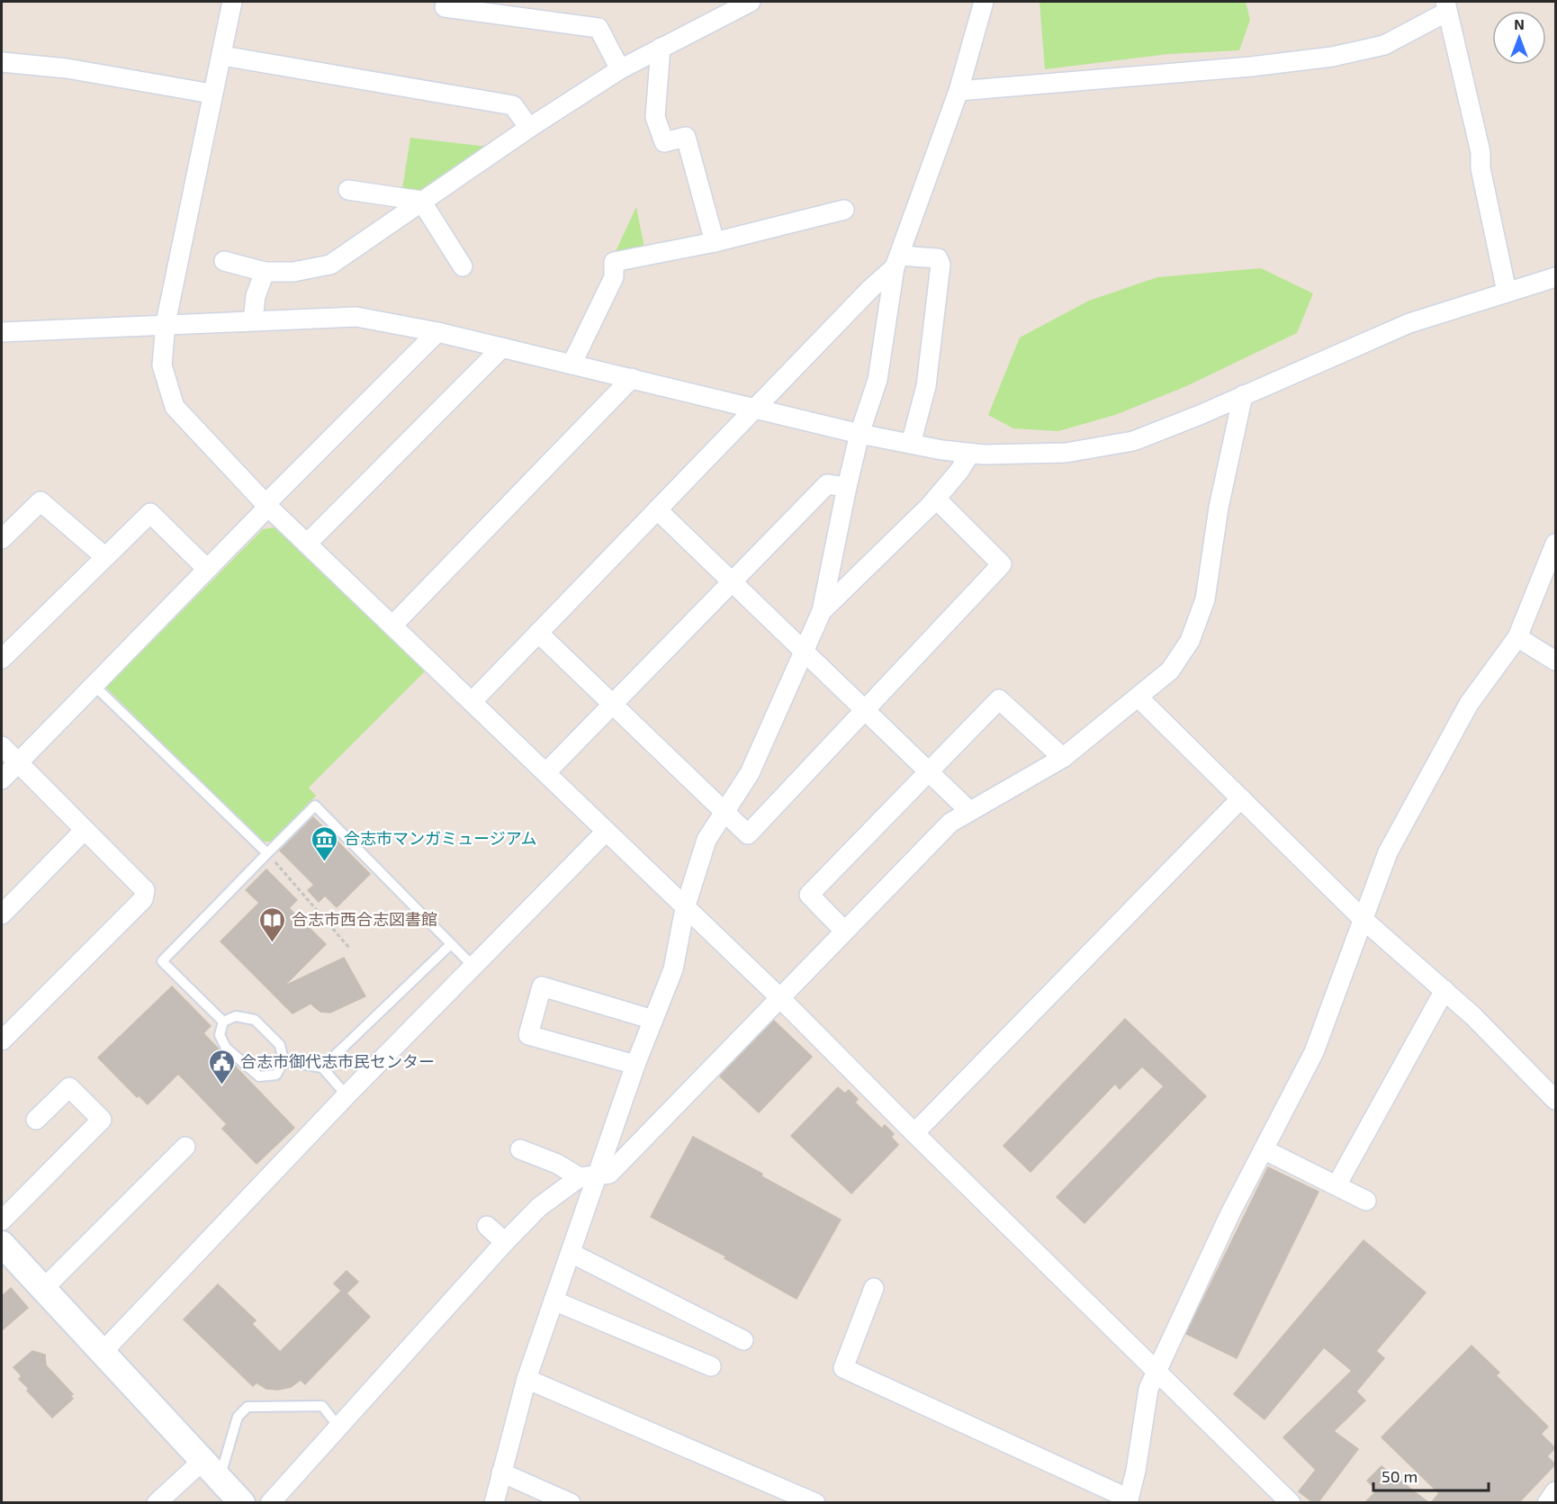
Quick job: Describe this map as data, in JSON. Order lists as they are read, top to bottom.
{
  "places": {
    "museum": ["合志市マンガミュージアム"],
    "library": ["合志市西合志図書館"],
    "public building": ["合志市御代志市民センター"]
  },
  "scale_bar": "50 m",
  "north": "top"
}
